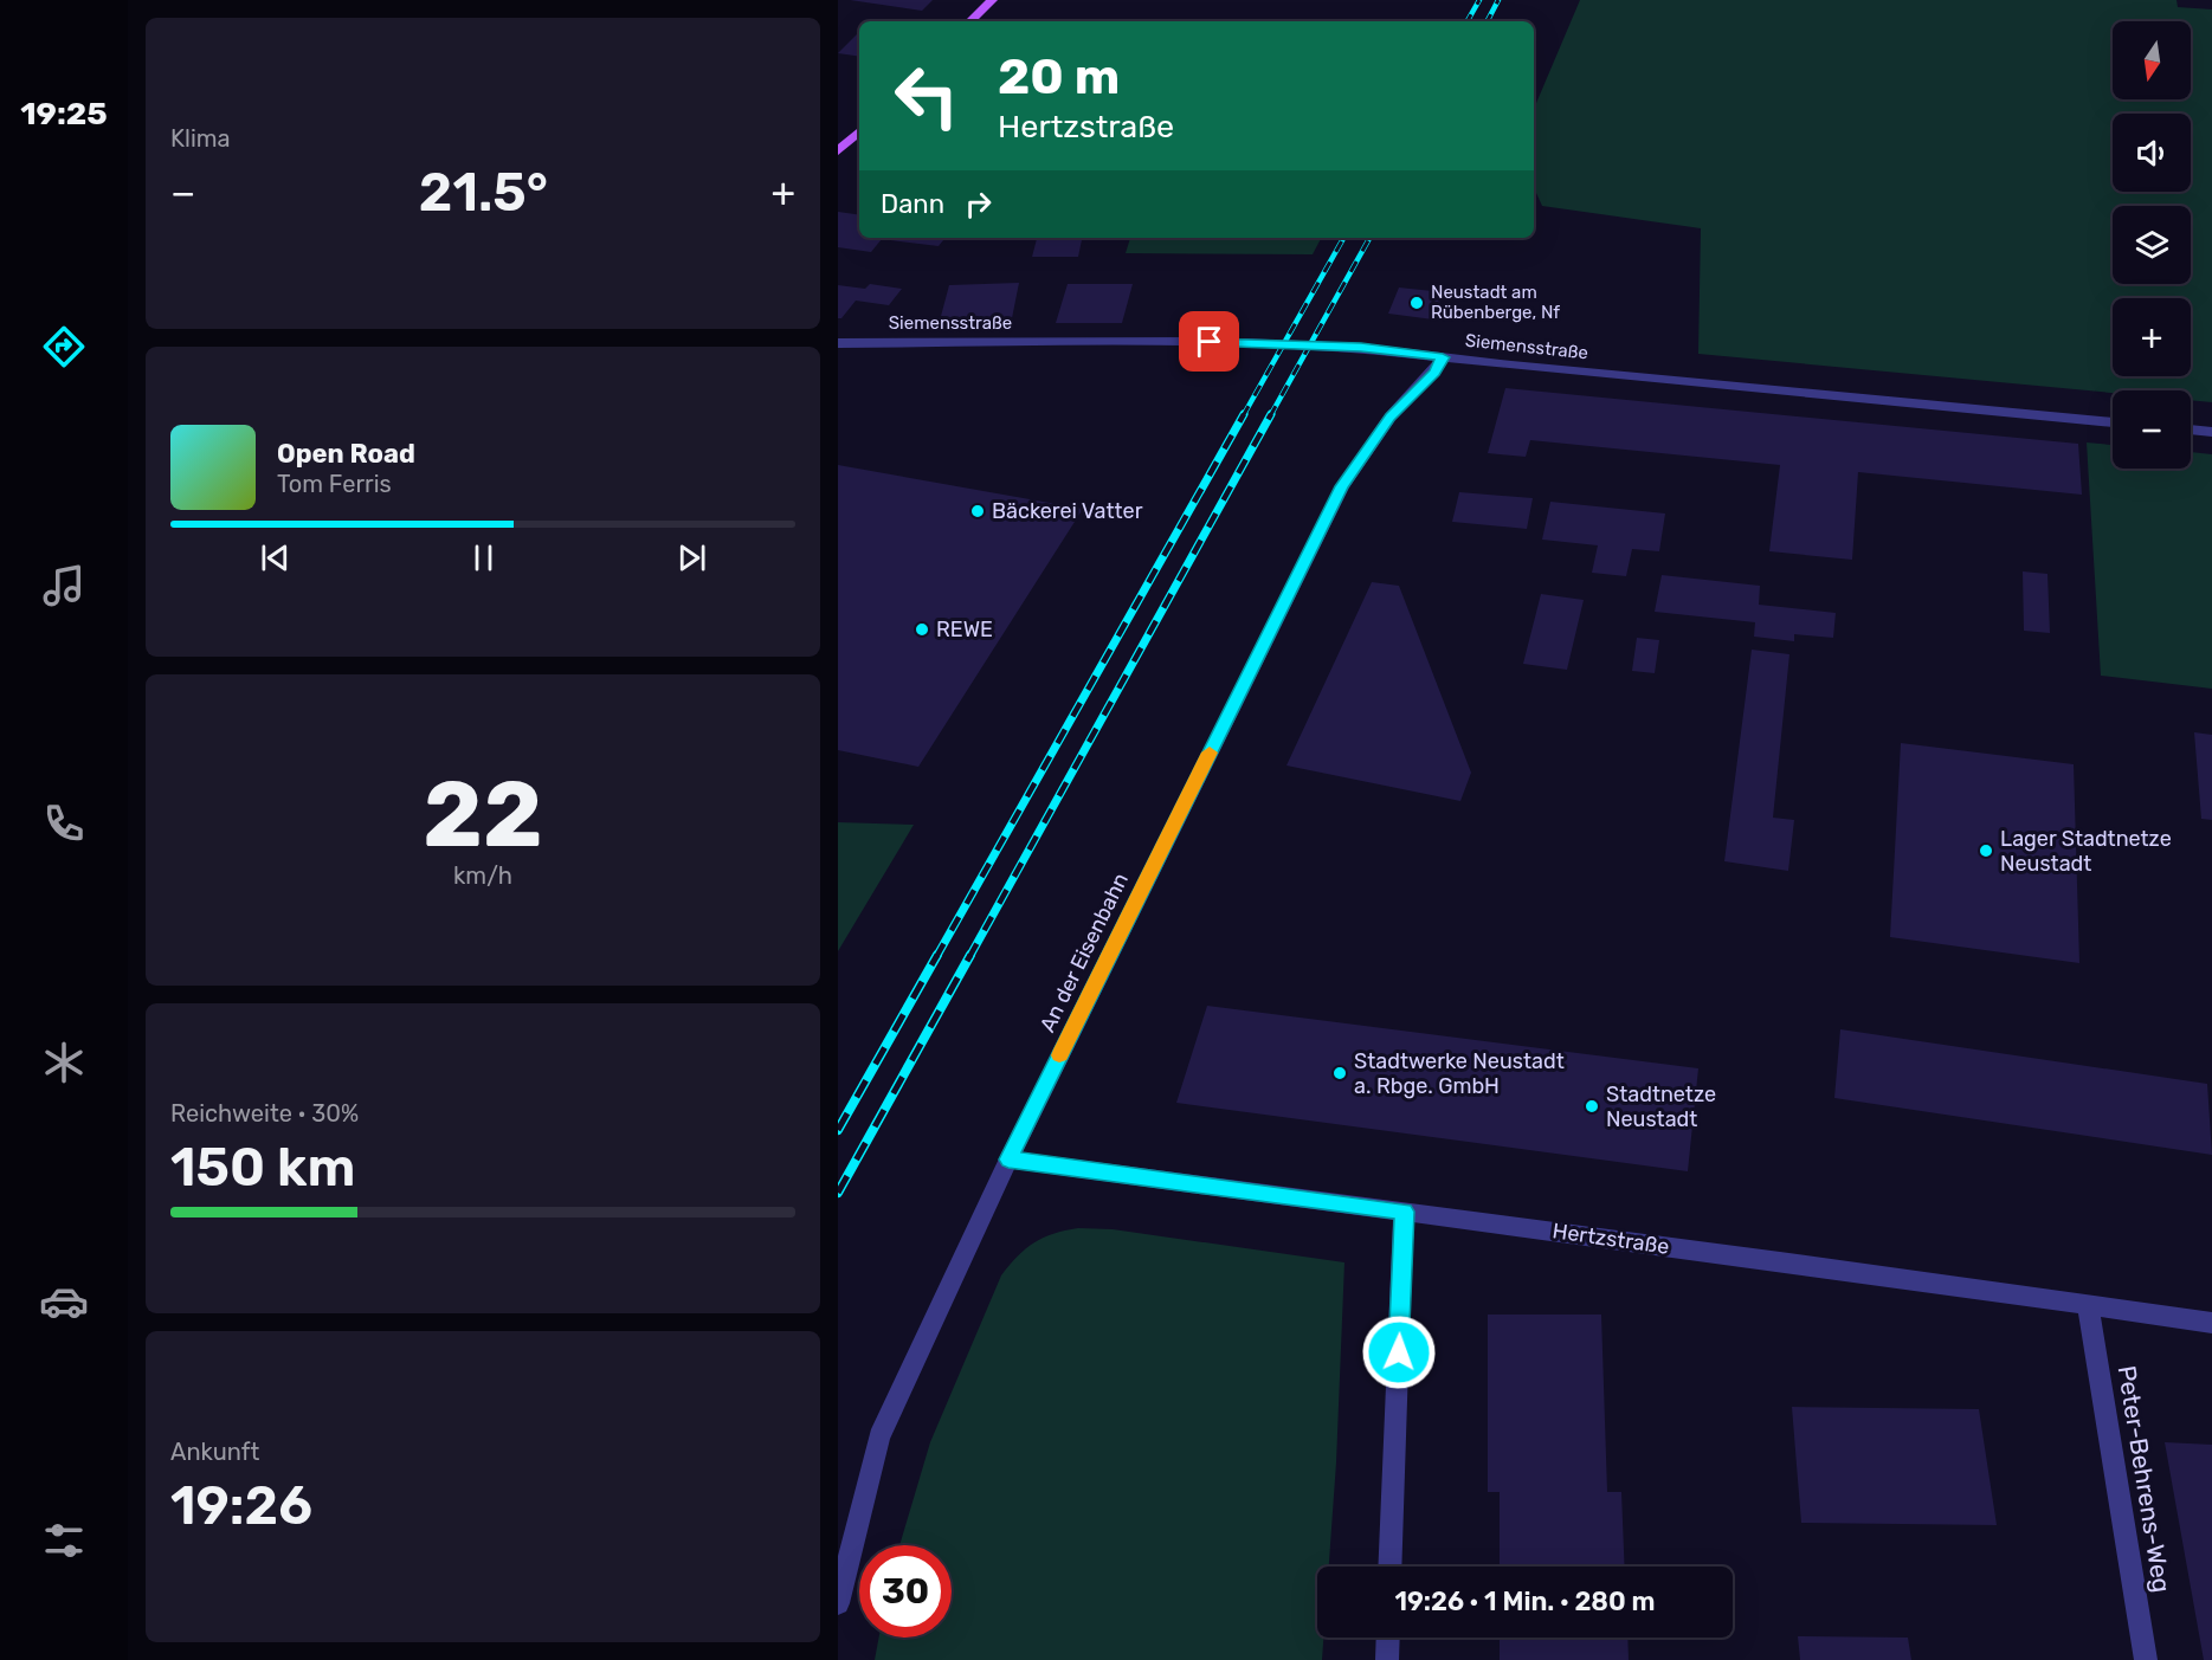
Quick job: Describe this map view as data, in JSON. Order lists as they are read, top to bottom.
{
  "streets": {
    "street": [
      "Siemensstraße",
      "An der Eisenbahn",
      "Hertzstraße",
      "Peter-Behrens-Weg"
    ]
  },
  "crossings": [
    ["Siemensstraße", "An der Eisenbahn"],
    ["An der Eisenbahn", "Hertzstraße"],
    ["Hertzstraße", "Peter-Behrens-Weg"]
  ],
  "places": [
    "Neustadt am Rübenberge, Nf",
    "Bäckerei Vatter",
    "REWE",
    "Lager Stadtnetze Neustadt",
    "Stadtwerke Neustadt a. Rbge. GmbH",
    "Stadtnetze Neustadt"
  ],
  "north": "bottom",
  "page": {
    "tabs": "19:25",
    "tile": [
      "Klima",
      ["22", "km/h"],
      ["Reichweite · 30%", "150 km"],
      ["Ankunft", "19:26"]
    ],
    "map_buttons": ["+", "−"],
    "turn": ["20 m", "Hertzstraße"],
    "heat": ["−", "21.5°", "+"],
    "then": "Dann",
    "song": ["Open Road", "Tom Ferris"],
    "limit": "30",
    "trip": "19:26 · 1 Min. · 280 m"
  }
}
